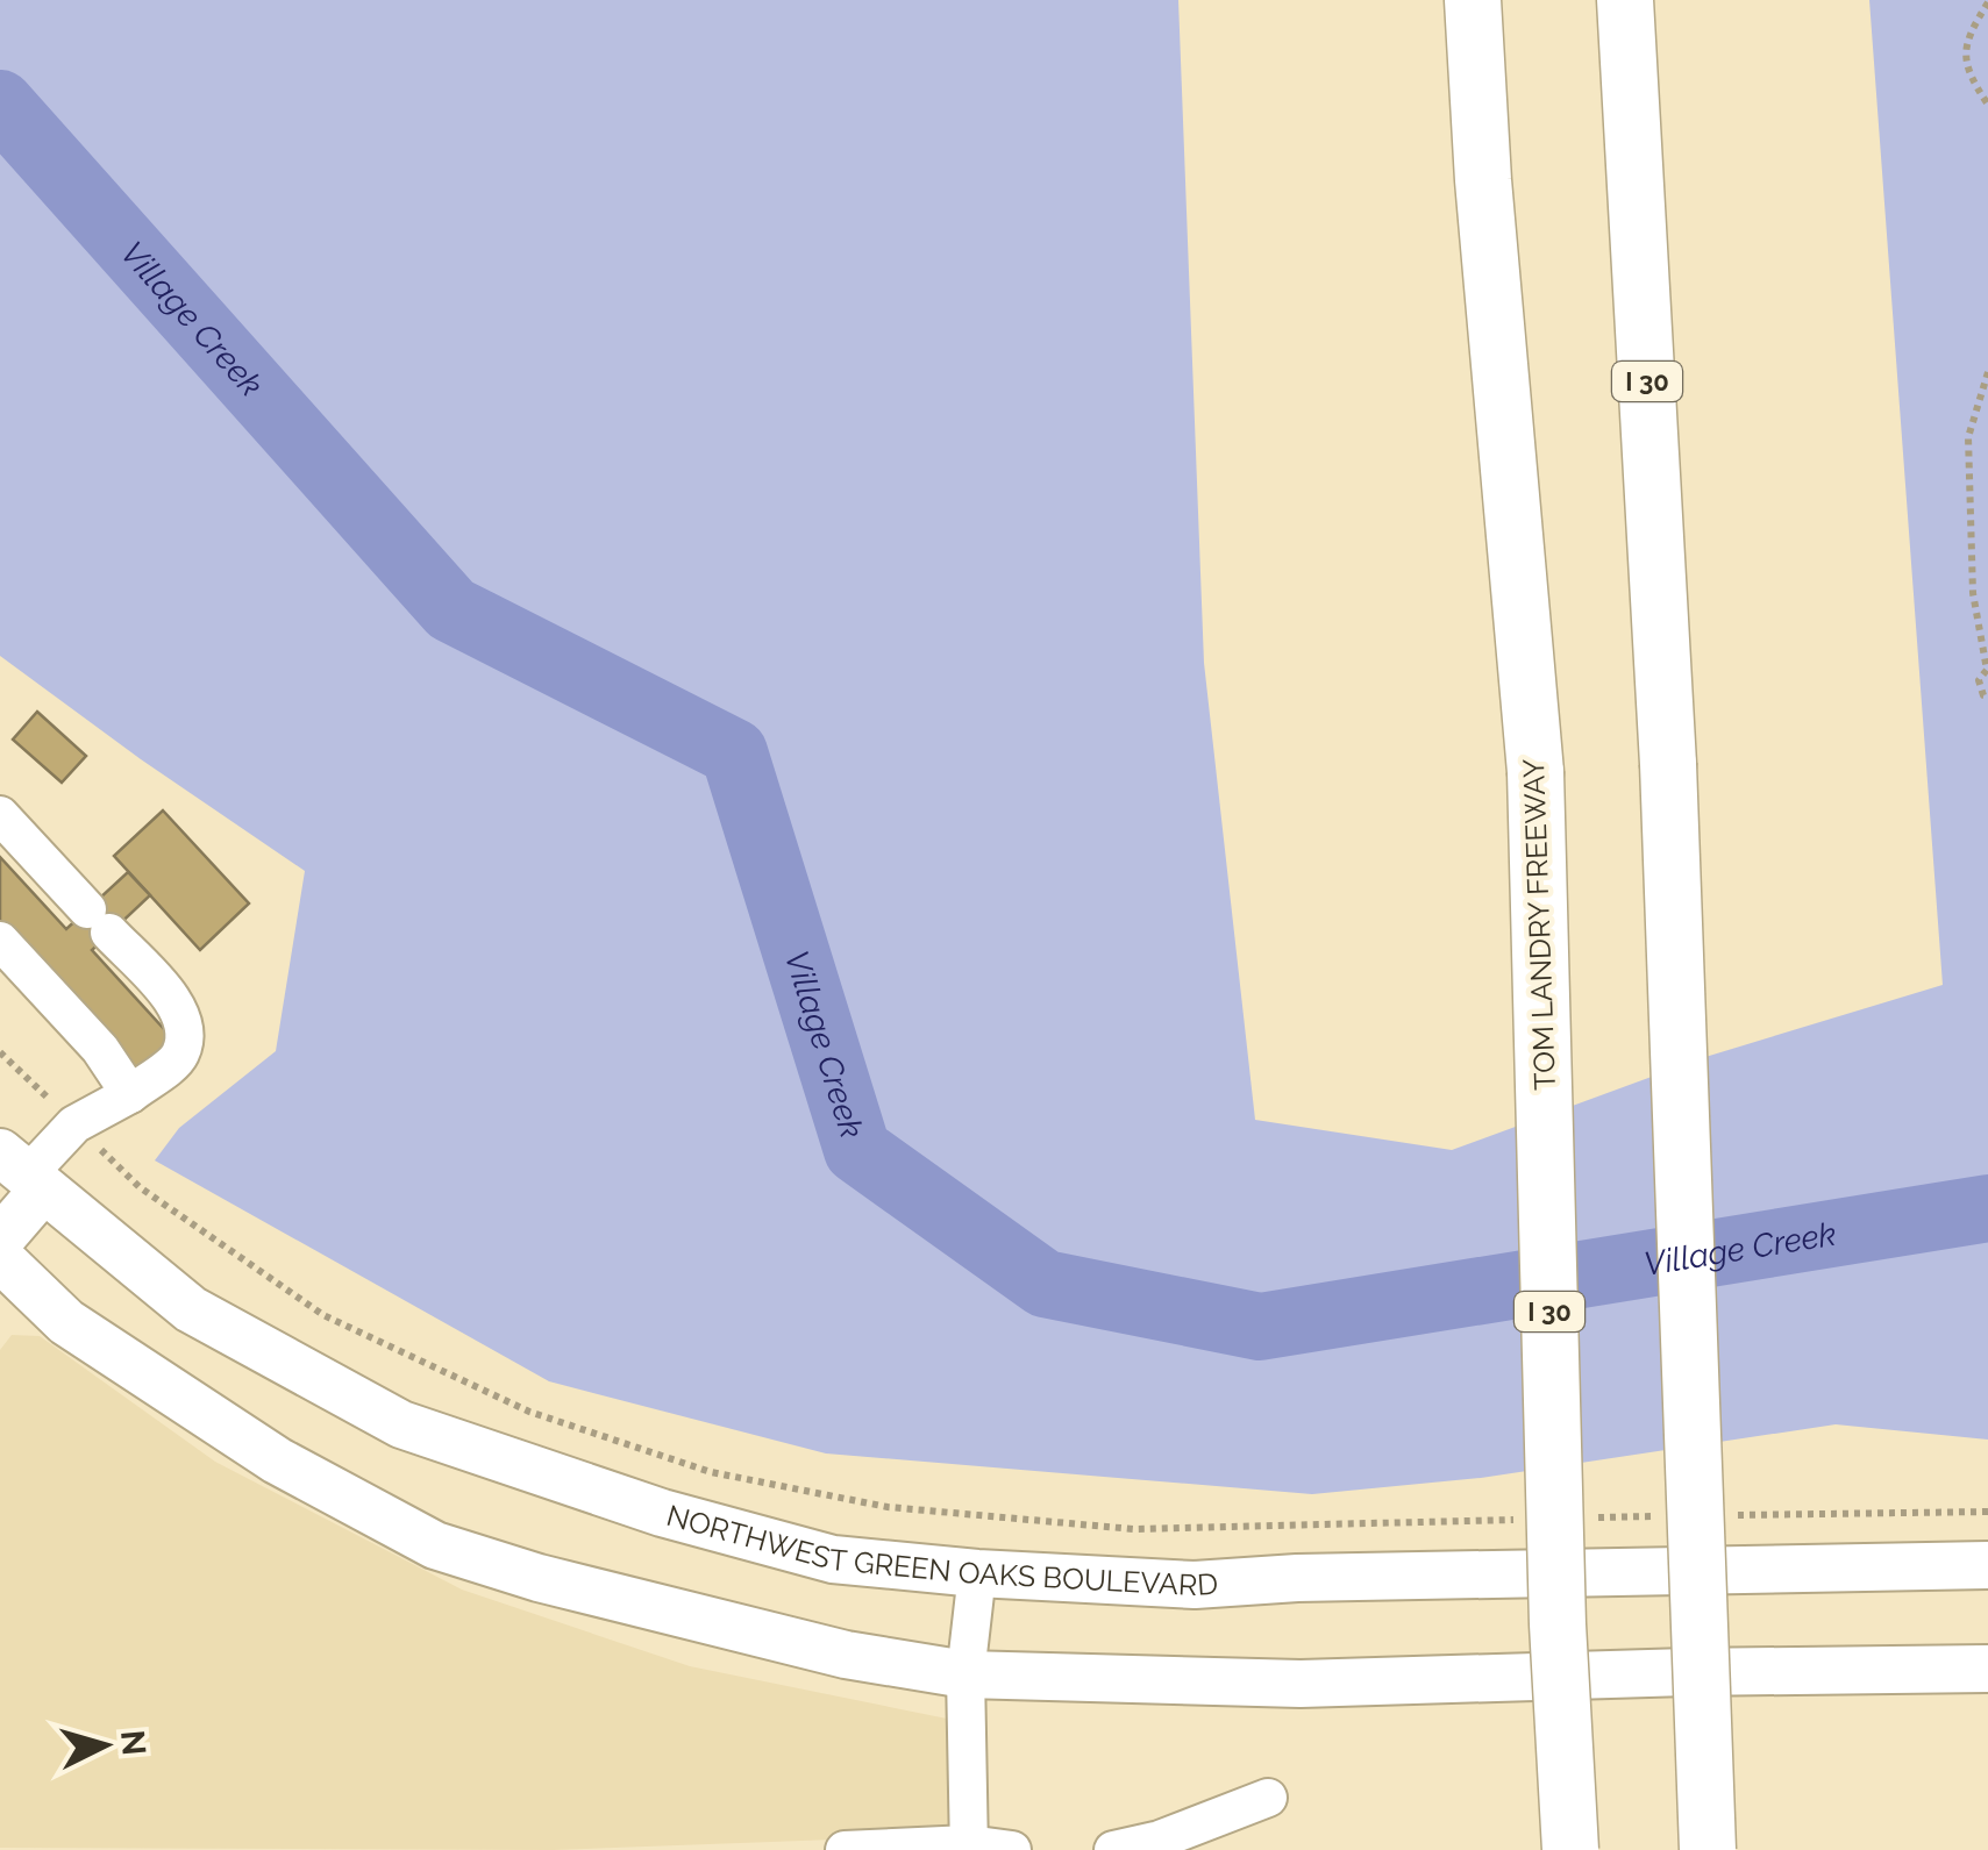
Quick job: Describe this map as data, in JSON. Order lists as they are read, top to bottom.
{
  "streets": {
    "highway": ["I 30", "TOM LANDRY FREEWAY"],
    "main road": ["NORTHWEST GREEN OAKS BOULEVARD"]
  },
  "water": ["Village Creek"],
  "north": "right"
}
